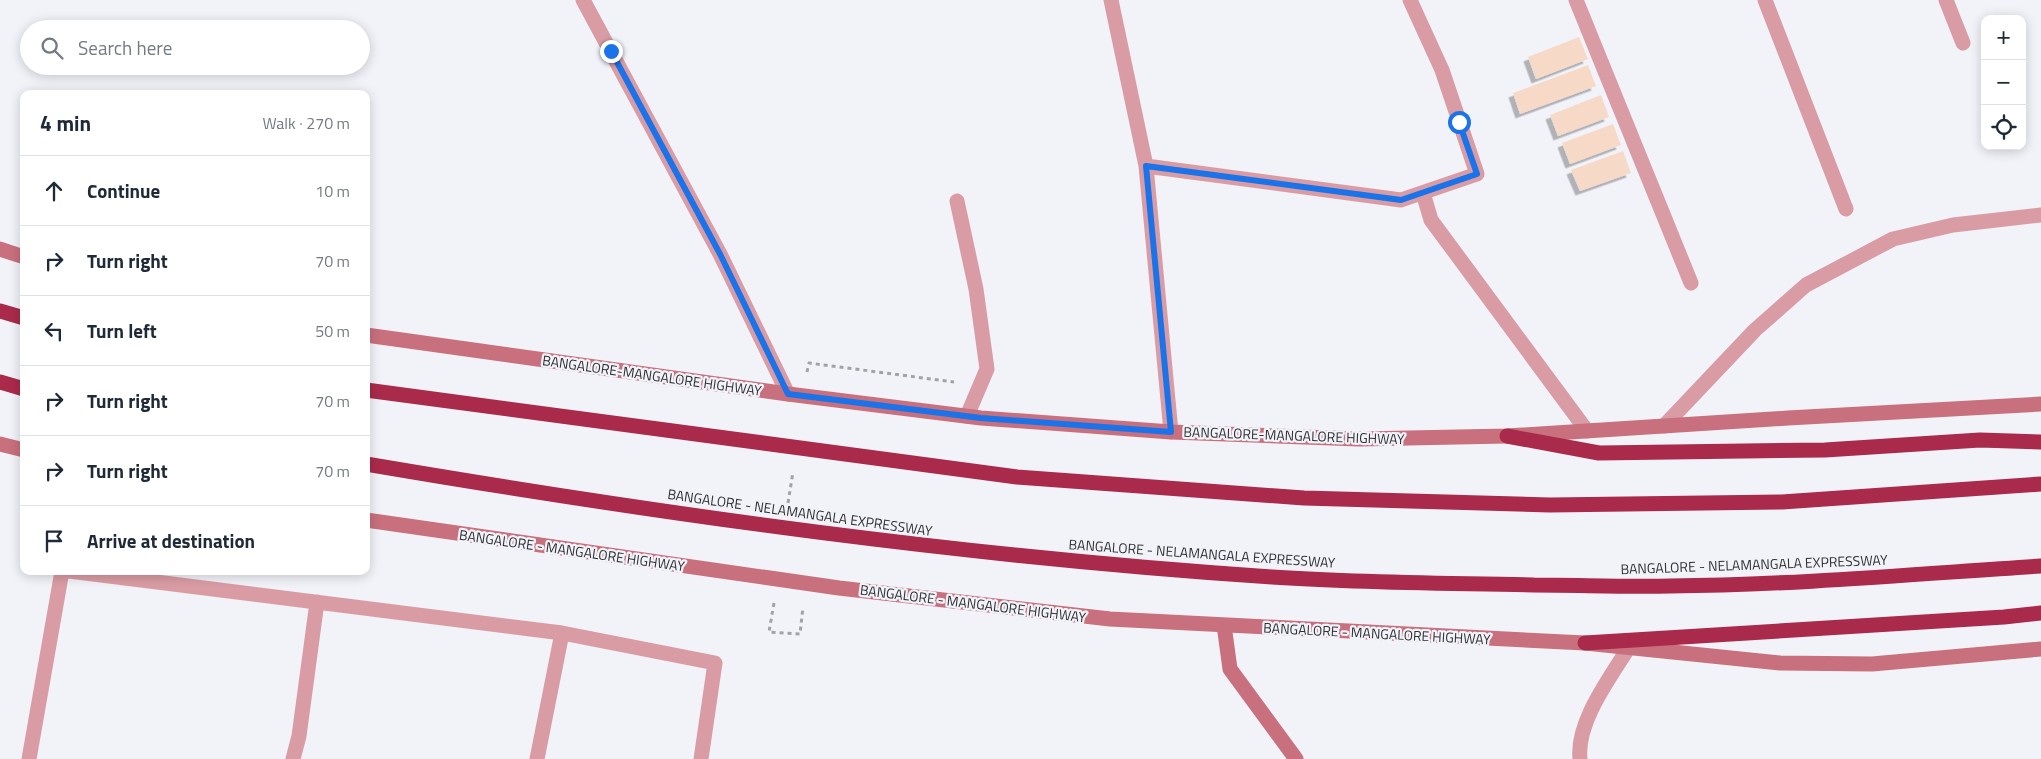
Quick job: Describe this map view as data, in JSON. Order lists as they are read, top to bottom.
{
  "streets": {
    "highway": ["BANGALORE - NELAMANGALA EXPRESSWAY"],
    "street": ["BANGALORE-MANGALORE HIGHWAY", "BANGALORE - MANGALORE HIGHWAY"]
  },
  "page": {
    "map_buttons": ["+", "−"],
    "search": "Search here",
    "heading": ["4 min", "Walk · 270 m"],
    "list": [
      ["Continue", "10 m"],
      ["Turn right", "70 m"],
      ["Turn left", "50 m"],
      ["Turn right", "70 m"],
      ["Turn right", "70 m"],
      "Arrive at destination"
    ]
  }
}
